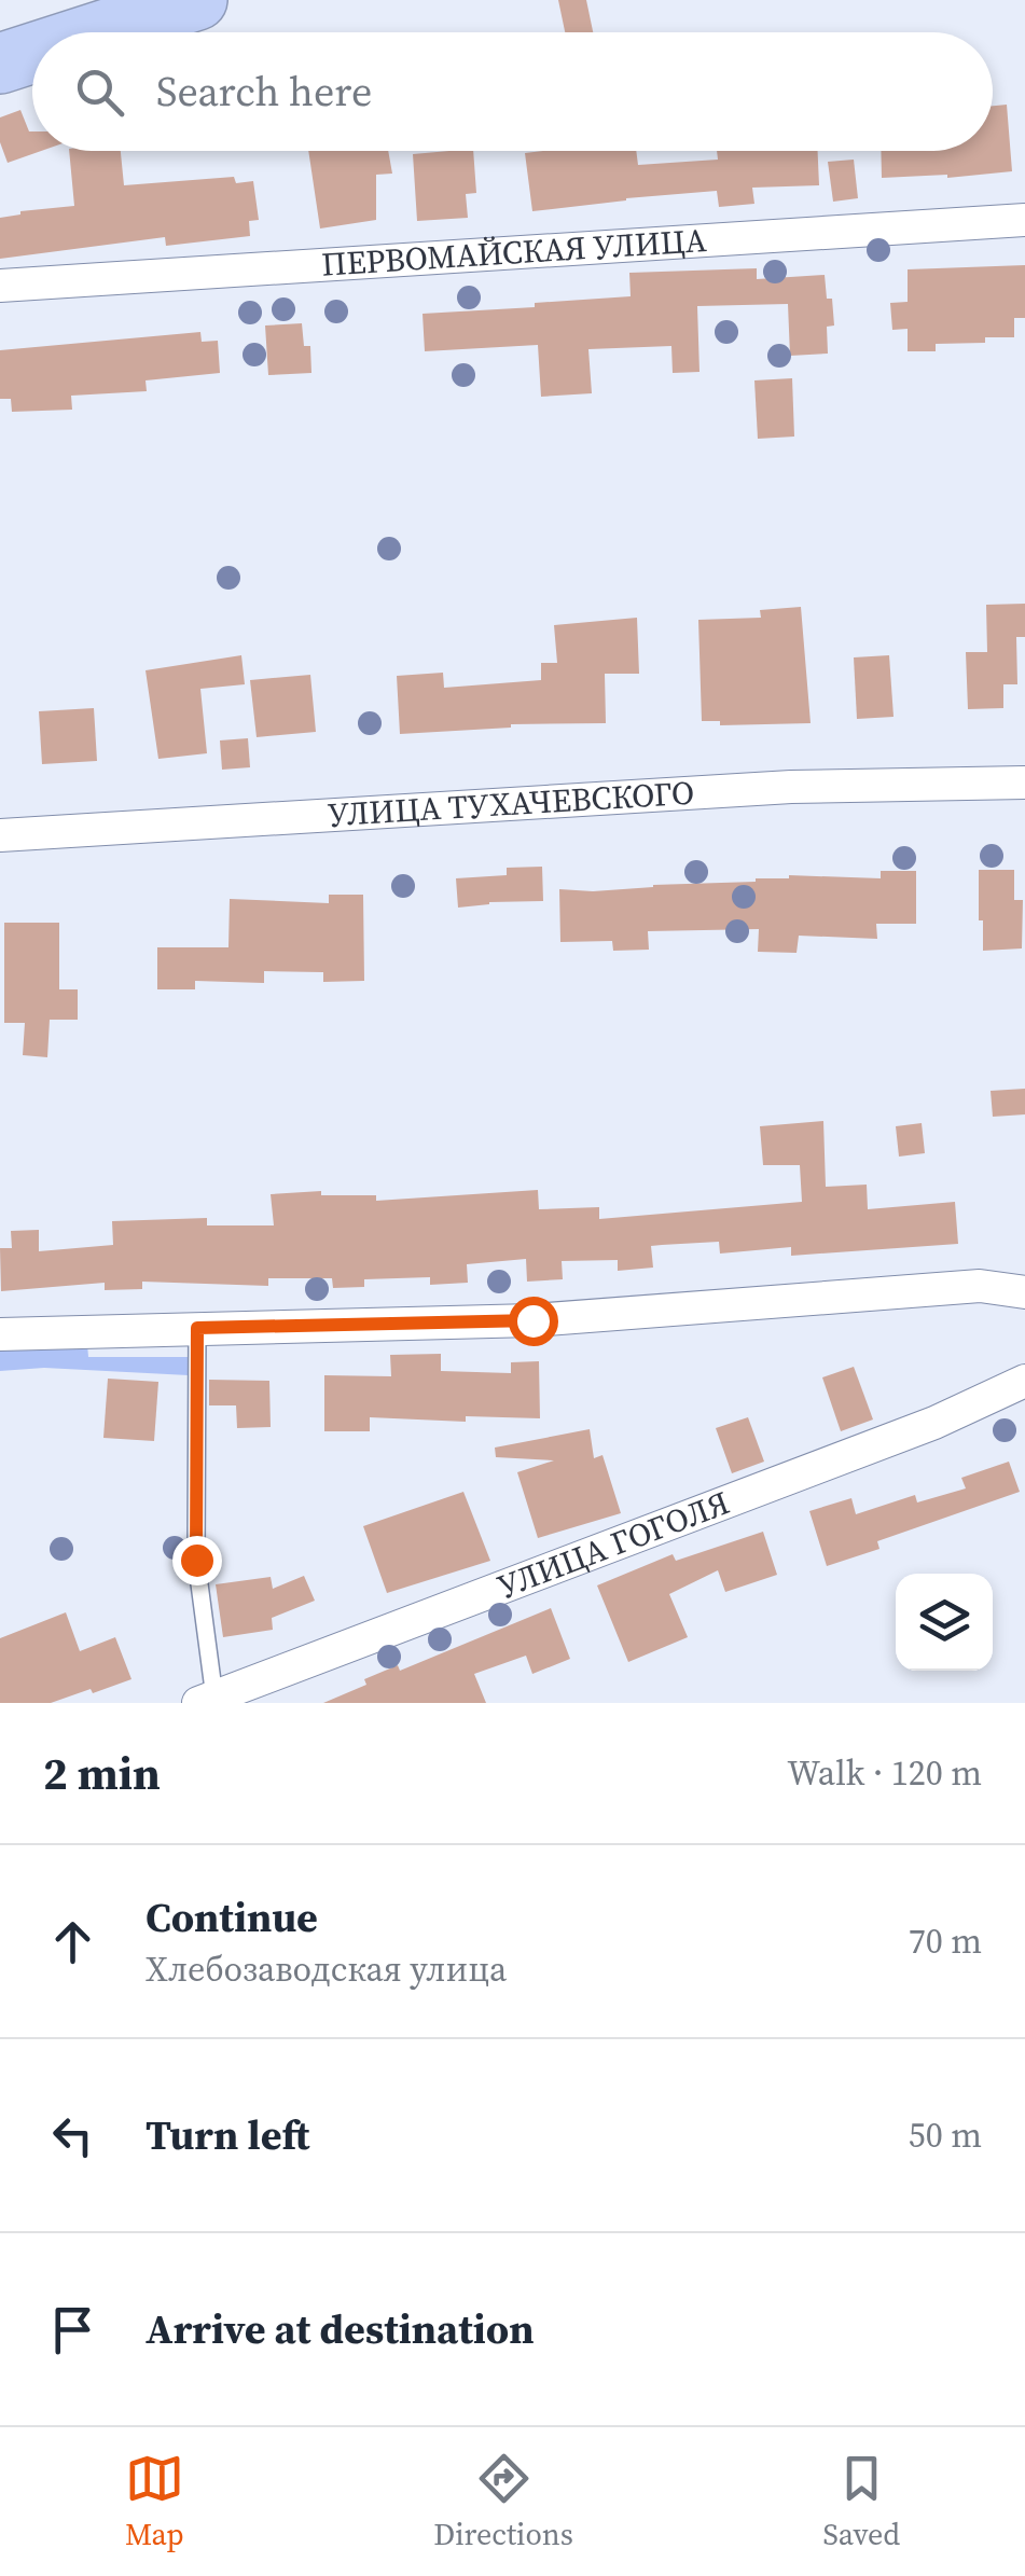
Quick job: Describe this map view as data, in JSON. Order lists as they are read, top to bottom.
{
  "streets": {
    "street": ["ПЕРВОМАЙСКАЯ УЛИЦА", "УЛИЦА ТУХАЧЕВСКОГО", "УЛИЦА ГОГОЛЯ"]
  },
  "page": {
    "search": "Search here",
    "heading": ["2 min", "Walk · 120 m"],
    "list": [
      ["Continue", "Хлебозаводская улица", "70 m"],
      ["Turn left", "50 m"],
      "Arrive at destination"
    ],
    "nav": ["Map", "Directions", "Saved"]
  }
}
